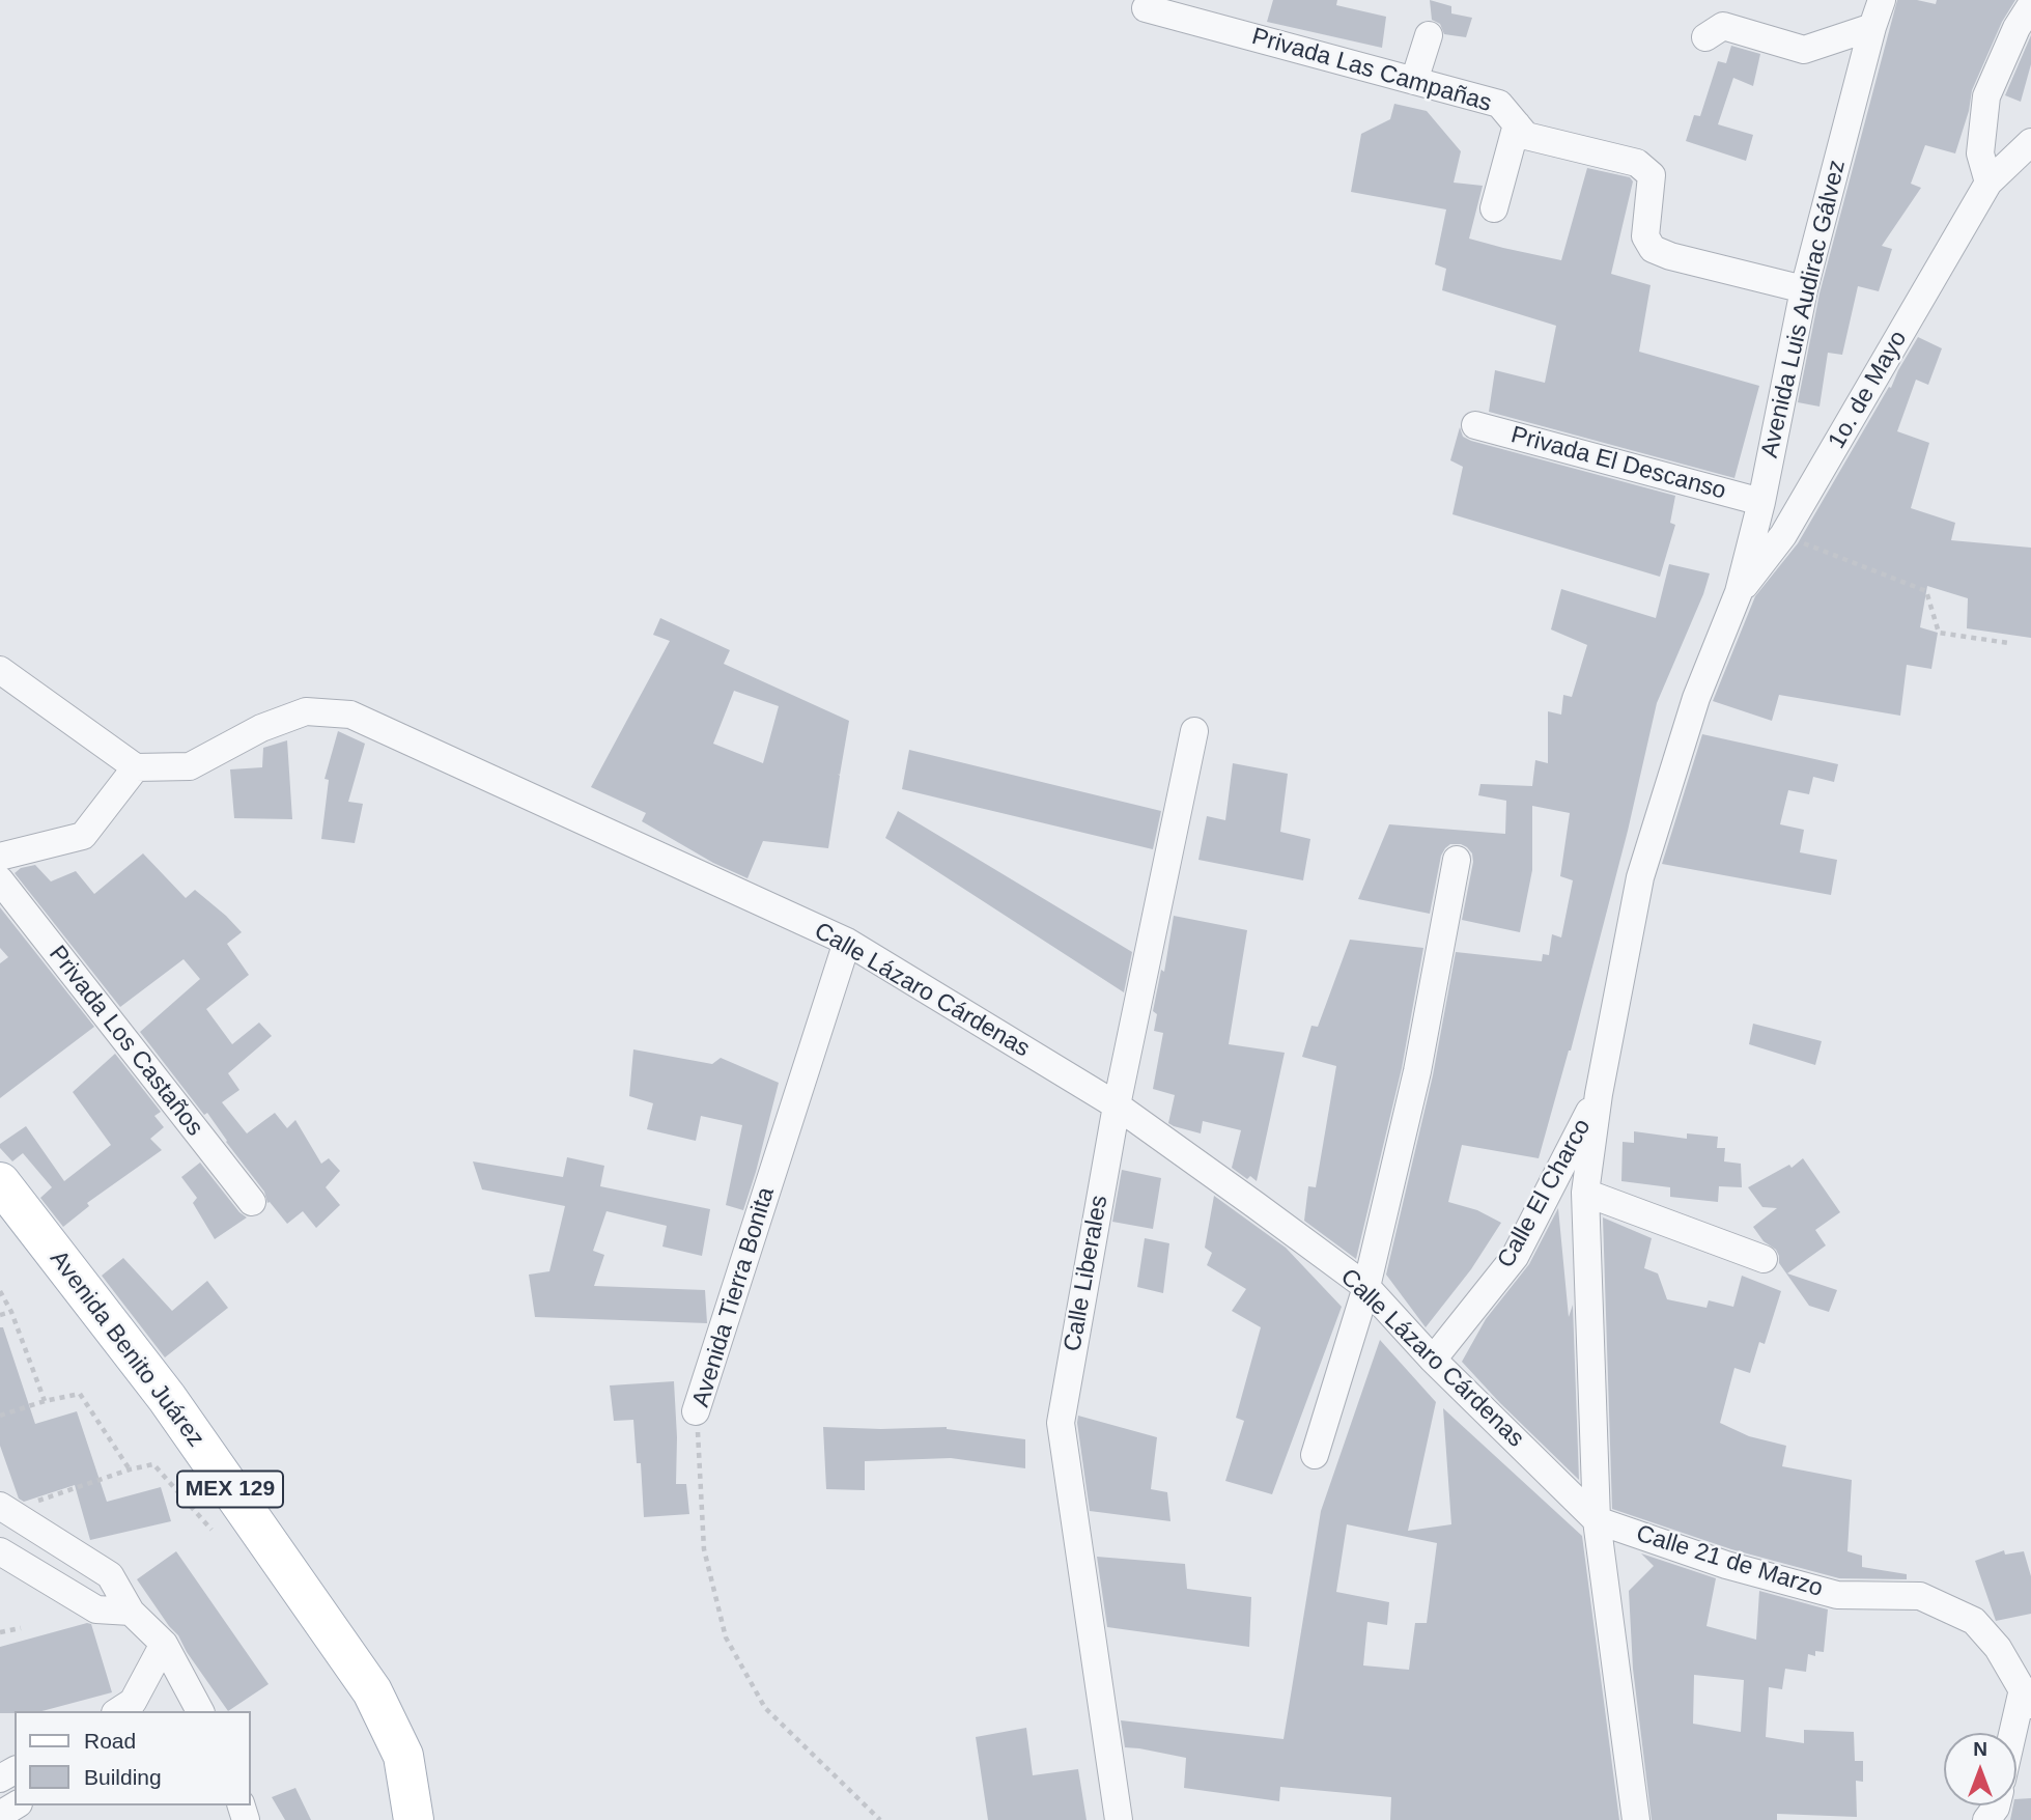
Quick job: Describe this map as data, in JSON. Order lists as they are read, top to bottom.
{
  "streets": {
    "main road": ["Avenida Benito Juárez", "MEX 129"],
    "street": [
      "Privada Las Campañas",
      "Avenida Luis Audirac Gálvez",
      "1o. de Mayo",
      "Privada El Descanso",
      "Calle Lázaro Cárdenas",
      "Privada Los Castaños",
      "Calle El Charco",
      "Calle Liberales",
      "Avenida Tierra Bonita",
      "Calle 21 de Marzo"
    ]
  },
  "crossings": [
    ["Privada Las Campañas", "Avenida Luis Audirac Gálvez"],
    ["Avenida Luis Audirac Gálvez", "1o. de Mayo"],
    ["Avenida Luis Audirac Gálvez", "Privada El Descanso"],
    ["Calle Lázaro Cárdenas", "Calle El Charco"],
    ["Calle Lázaro Cárdenas", "Calle Liberales"],
    ["Calle Lázaro Cárdenas", "Avenida Tierra Bonita"],
    ["Calle Lázaro Cárdenas", "Calle 21 de Marzo"]
  ],
  "legend": ["Road", "Building"],
  "north": "top"
}
